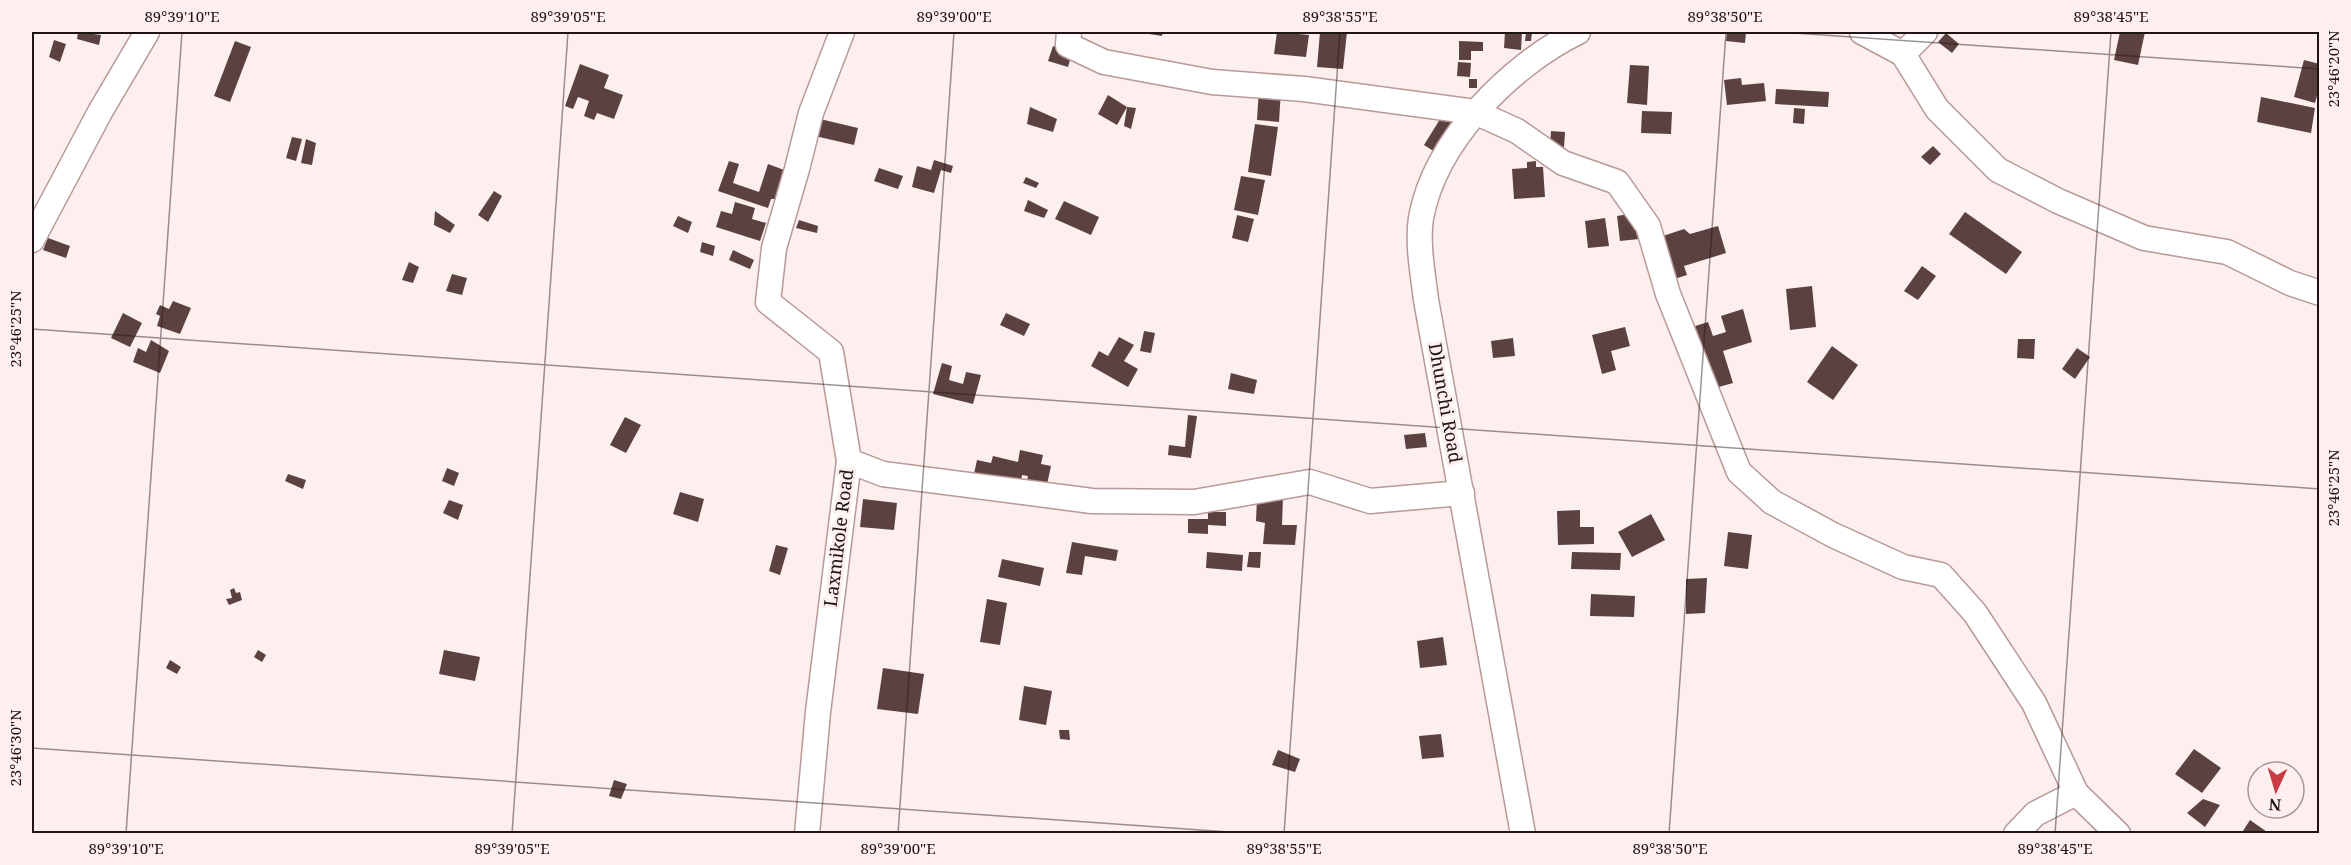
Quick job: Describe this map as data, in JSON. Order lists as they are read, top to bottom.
{
  "streets": {
    "street": ["Dhunchi Road", "Laxmikole Road"]
  },
  "north": "bottom",
  "coordinates": [
    "89°39'10\"E",
    "89°39'05\"E",
    "89°39'00\"E",
    "89°38'55\"E",
    "89°38'50\"E",
    "89°38'45\"E",
    "23°46'20\"N",
    "23°46'25\"N",
    "23°46'30\"N"
  ]
}
